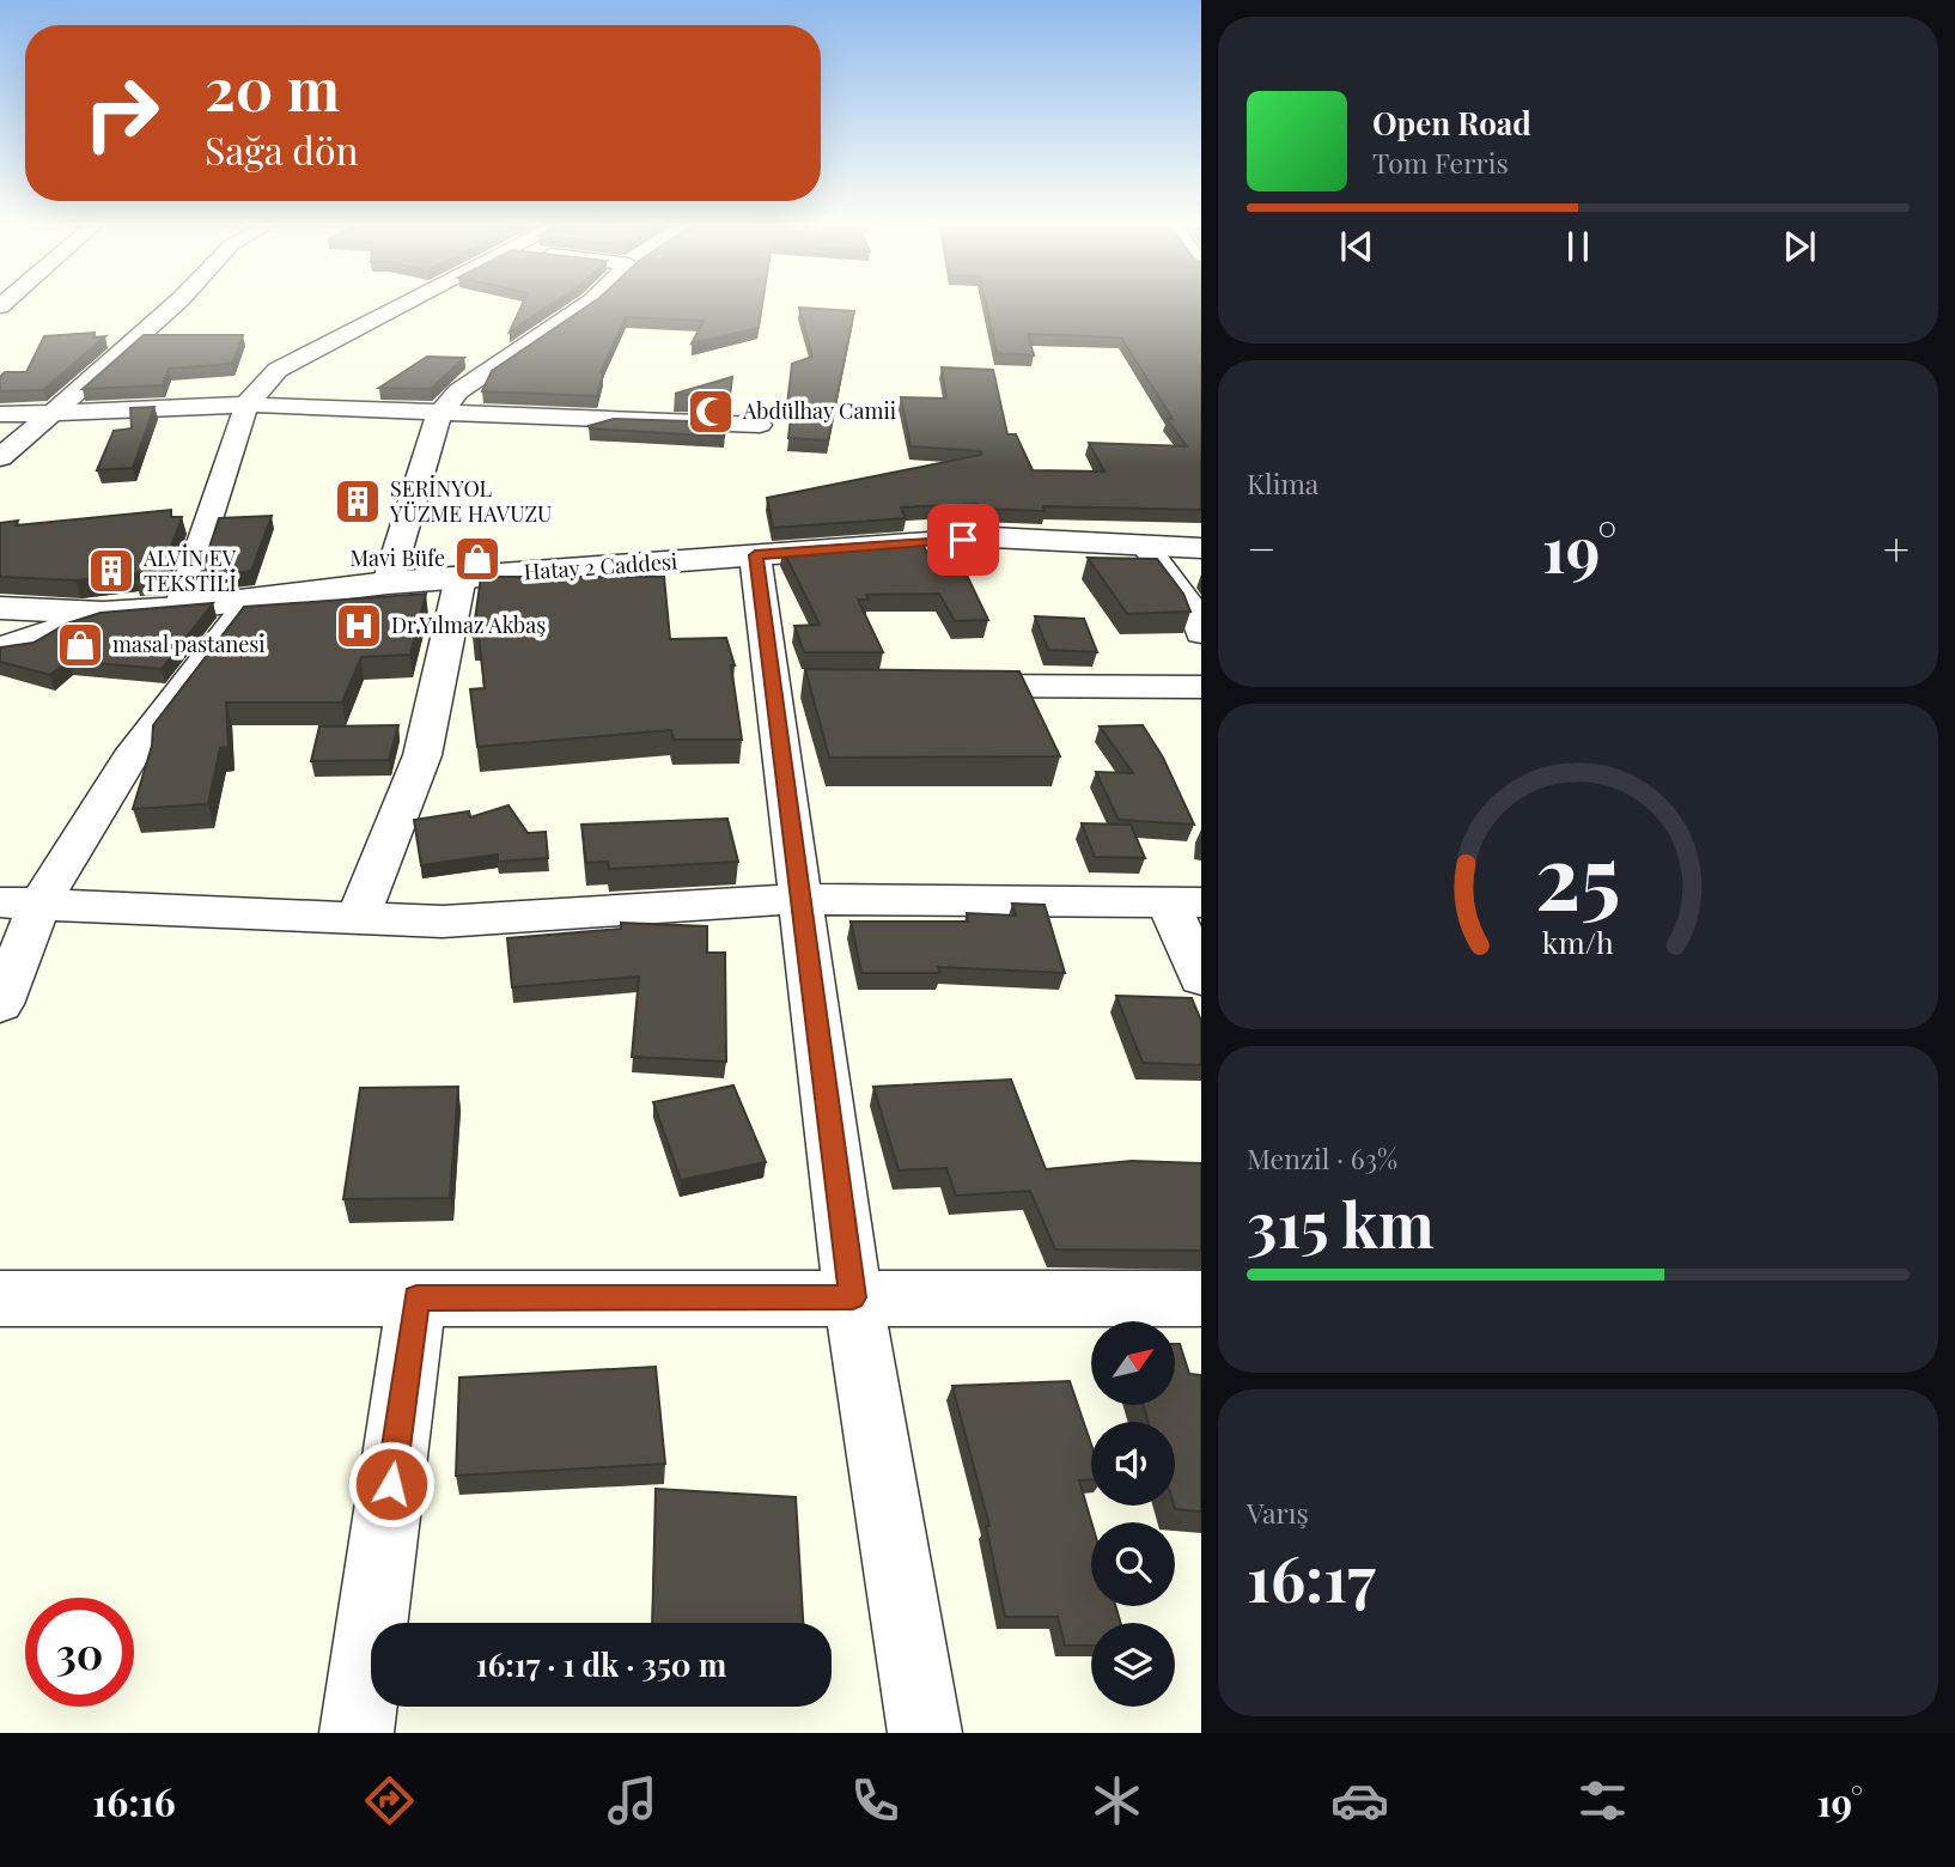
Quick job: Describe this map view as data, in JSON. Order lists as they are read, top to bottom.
{
  "streets": {
    "street": ["Hatay 2 Caddesi"]
  },
  "places": {
    "mosque": ["Abdülhay Camii"],
    "building": ["SERİNYOL YÜZME HAVUZU", "ALVİN EV TEKSTİLİ"],
    "shop": ["Mavi Büfe", "masal pastanesi"],
    "hospital": ["Dr.Yılmaz Akbaş"]
  },
  "north": "top right",
  "page": {
    "turn": ["20 m", "Sağa dön"],
    "song": ["Open Road", "Tom Ferris"],
    "tile": [
      "Klima",
      ["Menzil · 63%", "315 km"],
      ["Varış", "16:17"]
    ],
    "heat": ["−", "19°", "+"],
    "limit": "30",
    "trip": "16:17 · 1 dk · 350 m",
    "tabs": ["16:16", "19°"],
    "gauge": ["25", "km/h"]
  }
}
